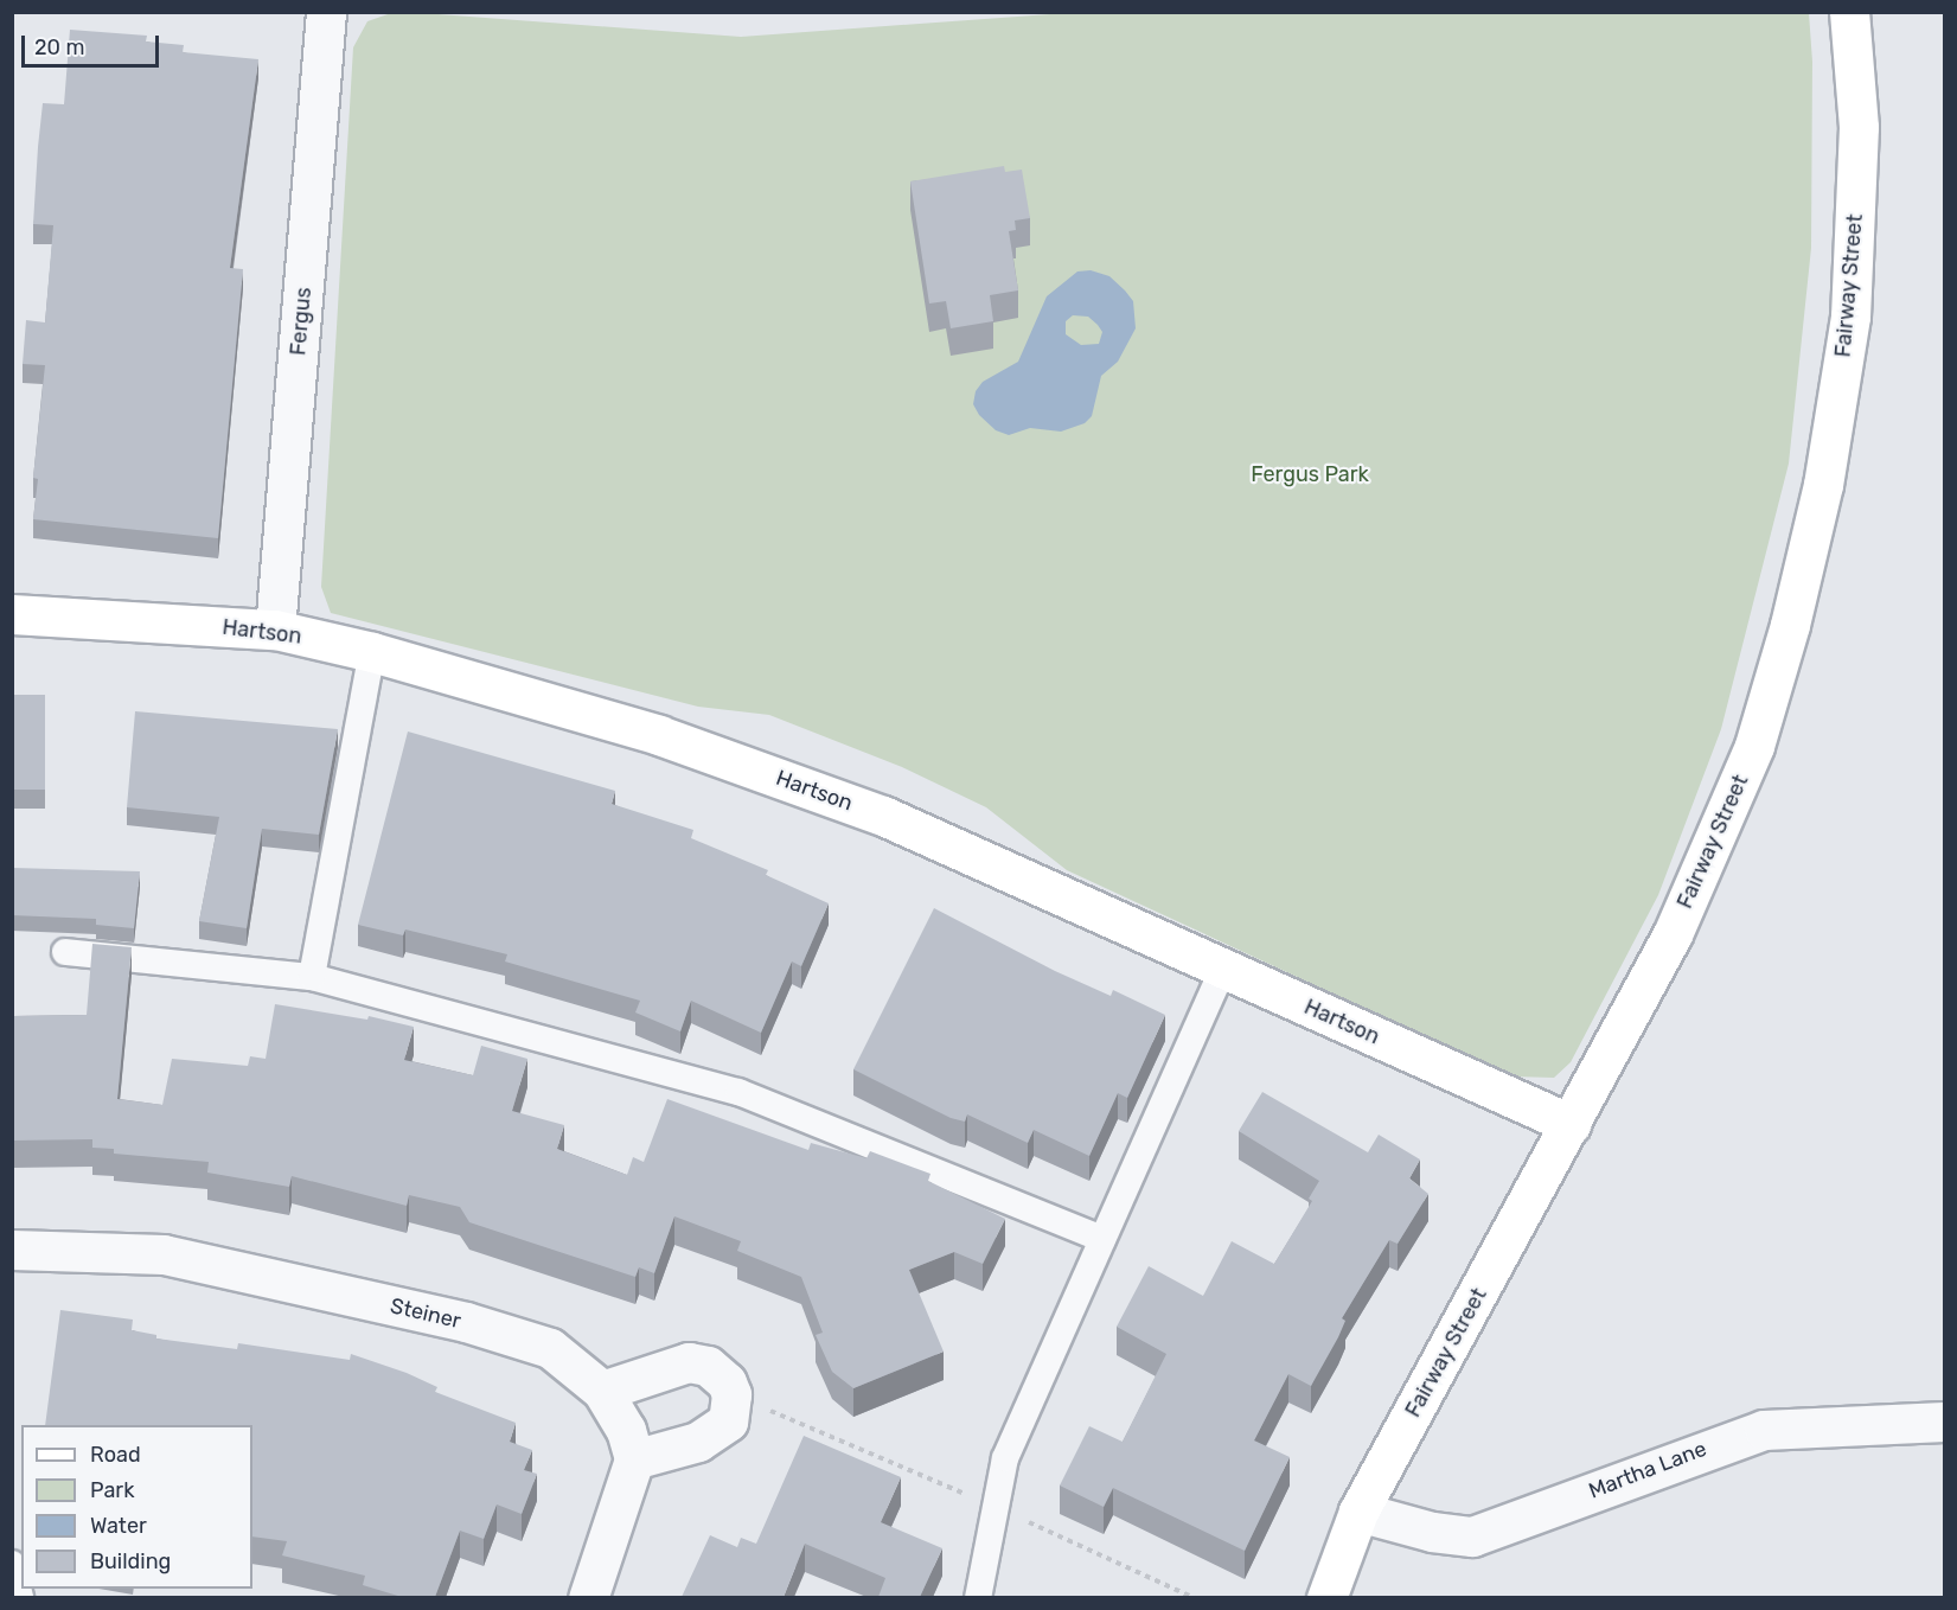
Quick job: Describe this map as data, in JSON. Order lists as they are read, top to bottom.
{
  "streets": {
    "street": [
      "Fairway Street",
      "Fergus",
      "Hartson",
      "Steiner",
      "Martha Lane"
    ]
  },
  "crossings": [
    ["Fairway Street", "Hartson"],
    ["Fairway Street", "Martha Lane"],
    ["Fergus", "Hartson"]
  ],
  "parks": ["Fergus Park"],
  "legend": [
    "Road",
    "Park",
    "Water",
    "Building"
  ],
  "scale_bar": "20 m"
}
